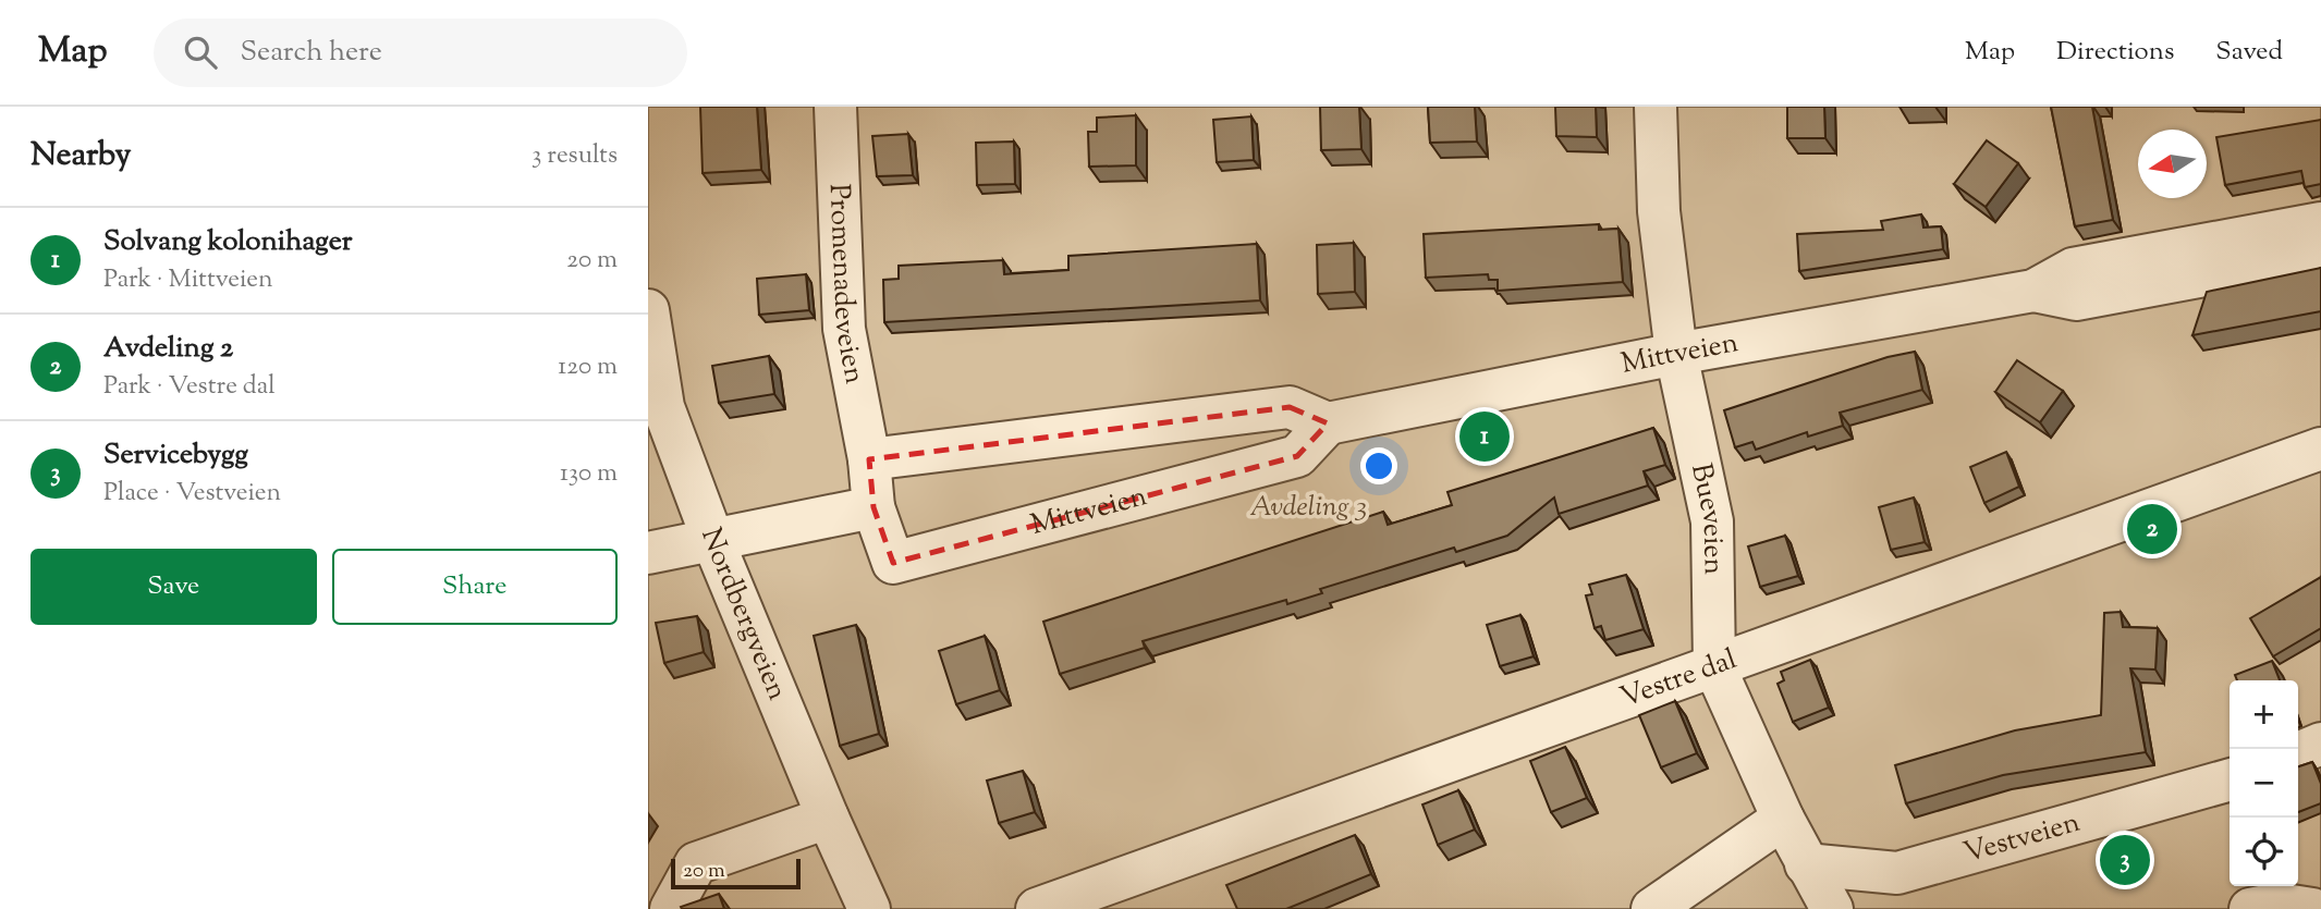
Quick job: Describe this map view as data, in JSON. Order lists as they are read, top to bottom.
{
  "streets": {
    "street": [
      "Promenadeveien",
      "Mittveien",
      "Bueveien",
      "Nordbergveien",
      "Vestre dal",
      "Vestveien"
    ]
  },
  "crossings": [
    ["Promenadeveien", "Mittveien"],
    ["Mittveien", "Bueveien"],
    ["Bueveien", "Vestre dal"],
    ["Bueveien", "Vestveien"]
  ],
  "parks": ["Avdeling 3"],
  "scale_bar": "20 m",
  "north": "left",
  "page": {
    "header": "Map",
    "search": "Search here",
    "nav": ["Map", "Directions", "Saved"],
    "heading": ["Nearby", "3 results"],
    "list": [
      {
        "mark": "1",
        "name": "Solvang kolonihager",
        "note": "Park · Mittveien",
        "value": "20 m"
      },
      {
        "mark": "2",
        "name": "Avdeling 2",
        "note": "Park · Vestre dal",
        "value": "120 m"
      },
      {
        "mark": "3",
        "name": "Servicebygg",
        "note": "Place · Vestveien",
        "value": "130 m"
      }
    ],
    "pins": ["1", "2", "3"],
    "buttons": ["Save", "Share"],
    "map_buttons": ["+", "−"],
    "scale": "20 m"
  }
}
